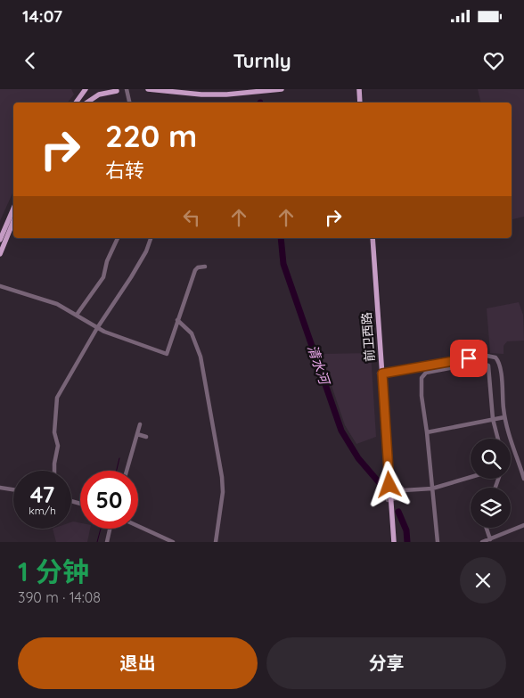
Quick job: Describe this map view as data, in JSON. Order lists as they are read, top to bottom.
{
  "streets": {
    "main road": ["前卫西路"]
  },
  "water": ["清水河"],
  "page": {
    "status": "14:07",
    "header": "Turnly",
    "turn": ["220 m", "右转"],
    "speed": "47 km/h",
    "limit": "50",
    "heading": ["1 分钟", "390 m · 14:08"],
    "buttons": ["退出", "分享"]
  }
}
